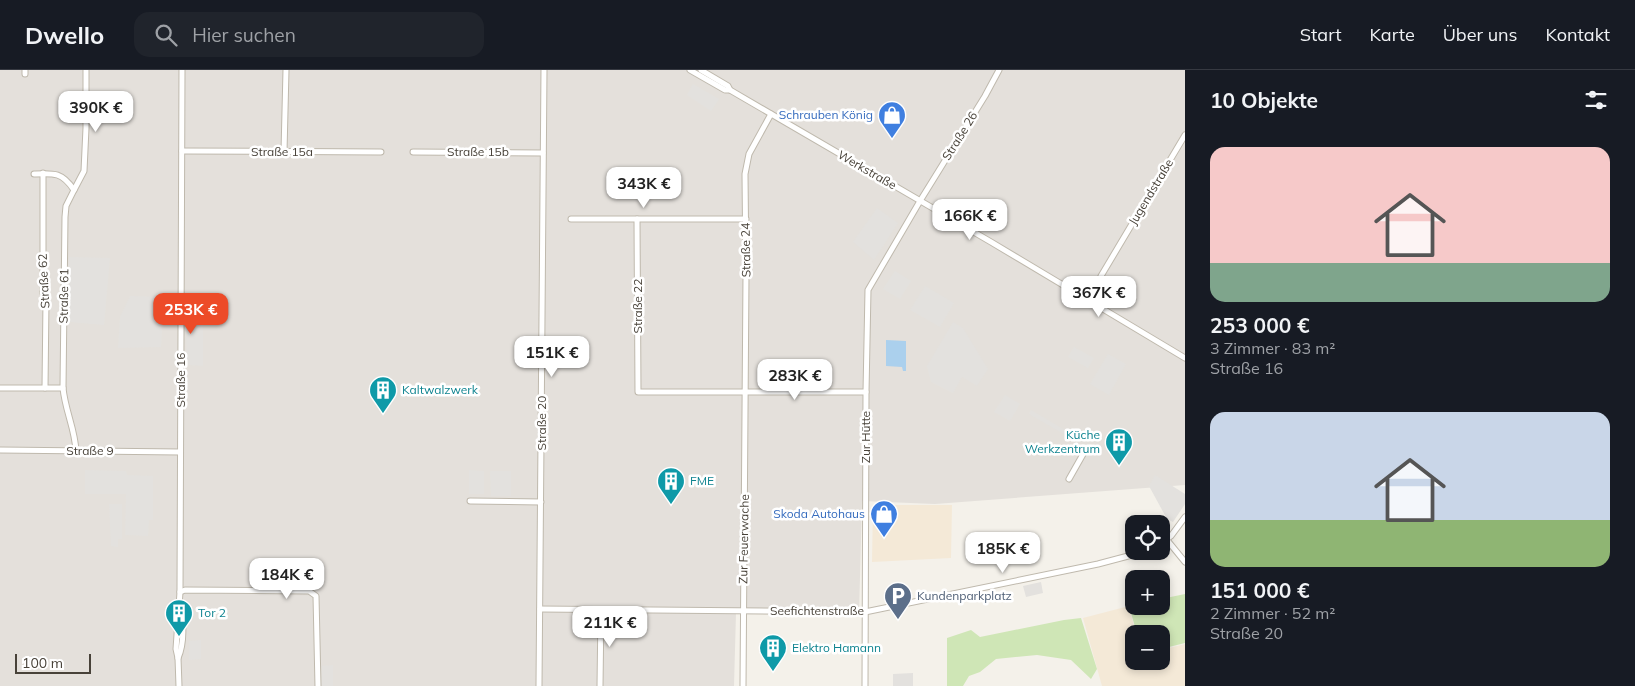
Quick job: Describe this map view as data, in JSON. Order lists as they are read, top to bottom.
{
  "streets": {
    "street": [
      "Straße 26",
      "Straße 15a",
      "Straße 15b",
      "Werkstraße",
      "Jugendstraße",
      "Straße 24",
      "Straße 62",
      "Straße 61",
      "Straße 22",
      "Straße 16",
      "Straße 20",
      "Zur Hütte",
      "Straße 9",
      "Zur Feuerwache",
      "Seefichtenstraße"
    ]
  },
  "crossings": [
    ["Straße 26", "Werkstraße"],
    ["Straße 26", "Zur Hütte"],
    ["Straße 15a", "Straße 16"],
    ["Straße 15b", "Straße 20"],
    ["Werkstraße", "Jugendstraße"],
    ["Werkstraße", "Straße 24"],
    ["Werkstraße", "Zur Hütte"],
    ["Straße 24", "Straße 22"],
    ["Straße 24", "Zur Feuerwache"],
    ["Straße 61", "Straße 9"],
    ["Straße 22", "Zur Feuerwache"],
    ["Straße 16", "Straße 9"],
    ["Straße 20", "Seefichtenstraße"],
    ["Zur Hütte", "Seefichtenstraße"],
    ["Zur Feuerwache", "Seefichtenstraße"]
  ],
  "places": {
    "shop": ["Schrauben König", "Skoda Autohaus"],
    "building": [
      "Kaltwalzwerk",
      "Küche Werkzentrum",
      "FME",
      "Tor 2",
      "Elektro Hamann"
    ],
    "parking": ["Kundenparkplatz"]
  },
  "scale_bar": "100 m",
  "page": {
    "header": "Dwello",
    "search": "Hier suchen",
    "nav": [
      "Start",
      "Karte",
      "Über uns",
      "Kontakt"
    ],
    "heading": "10 Objekte",
    "price": [
      "390K €",
      "343K €",
      "166K €",
      "367K €",
      "253K €",
      "151K €",
      "283K €",
      "185K €",
      "184K €",
      "211K €"
    ],
    "list": [
      {
        "name": "253 000 €",
        "note": "3 Zimmer · 83 m² · Straße 16"
      },
      {
        "name": "151 000 €",
        "note": "2 Zimmer · 52 m² · Straße 20"
      }
    ],
    "map_buttons": ["+", "−"],
    "scale": "100 m"
  }
}
